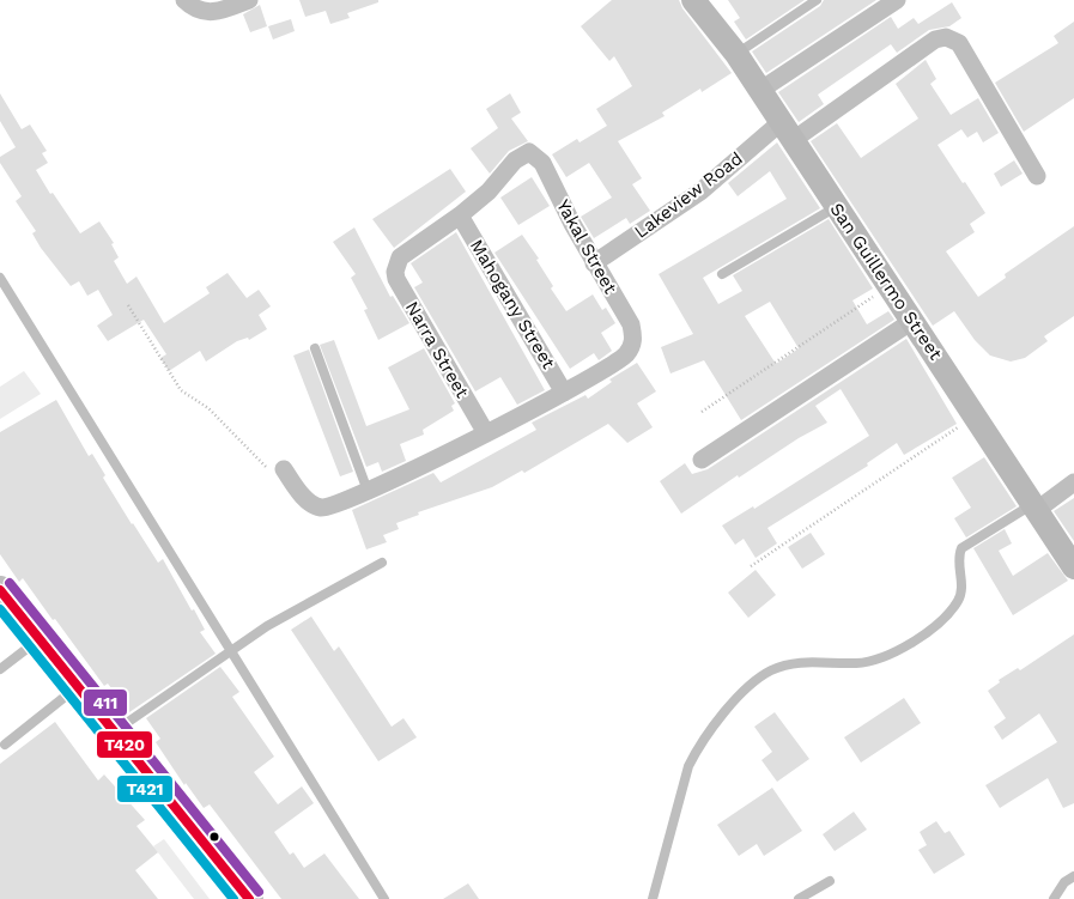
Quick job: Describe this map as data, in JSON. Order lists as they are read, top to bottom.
{
  "streets": {
    "main road": ["San Guillermo Street"],
    "street": [
      "Lakeview Road",
      "Yakal Street",
      "Mahogany Street",
      "Narra Street"
    ]
  },
  "crossings": [
    ["Lakeview Road", "Yakal Street"],
    ["Lakeview Road", "San Guillermo Street"],
    ["Yakal Street", "Mahogany Street"],
    ["Yakal Street", "Narra Street"],
    ["Mahogany Street", "Narra Street"]
  ],
  "lines": ["transit line 411", "transit line T420", "transit line T421"]
}
